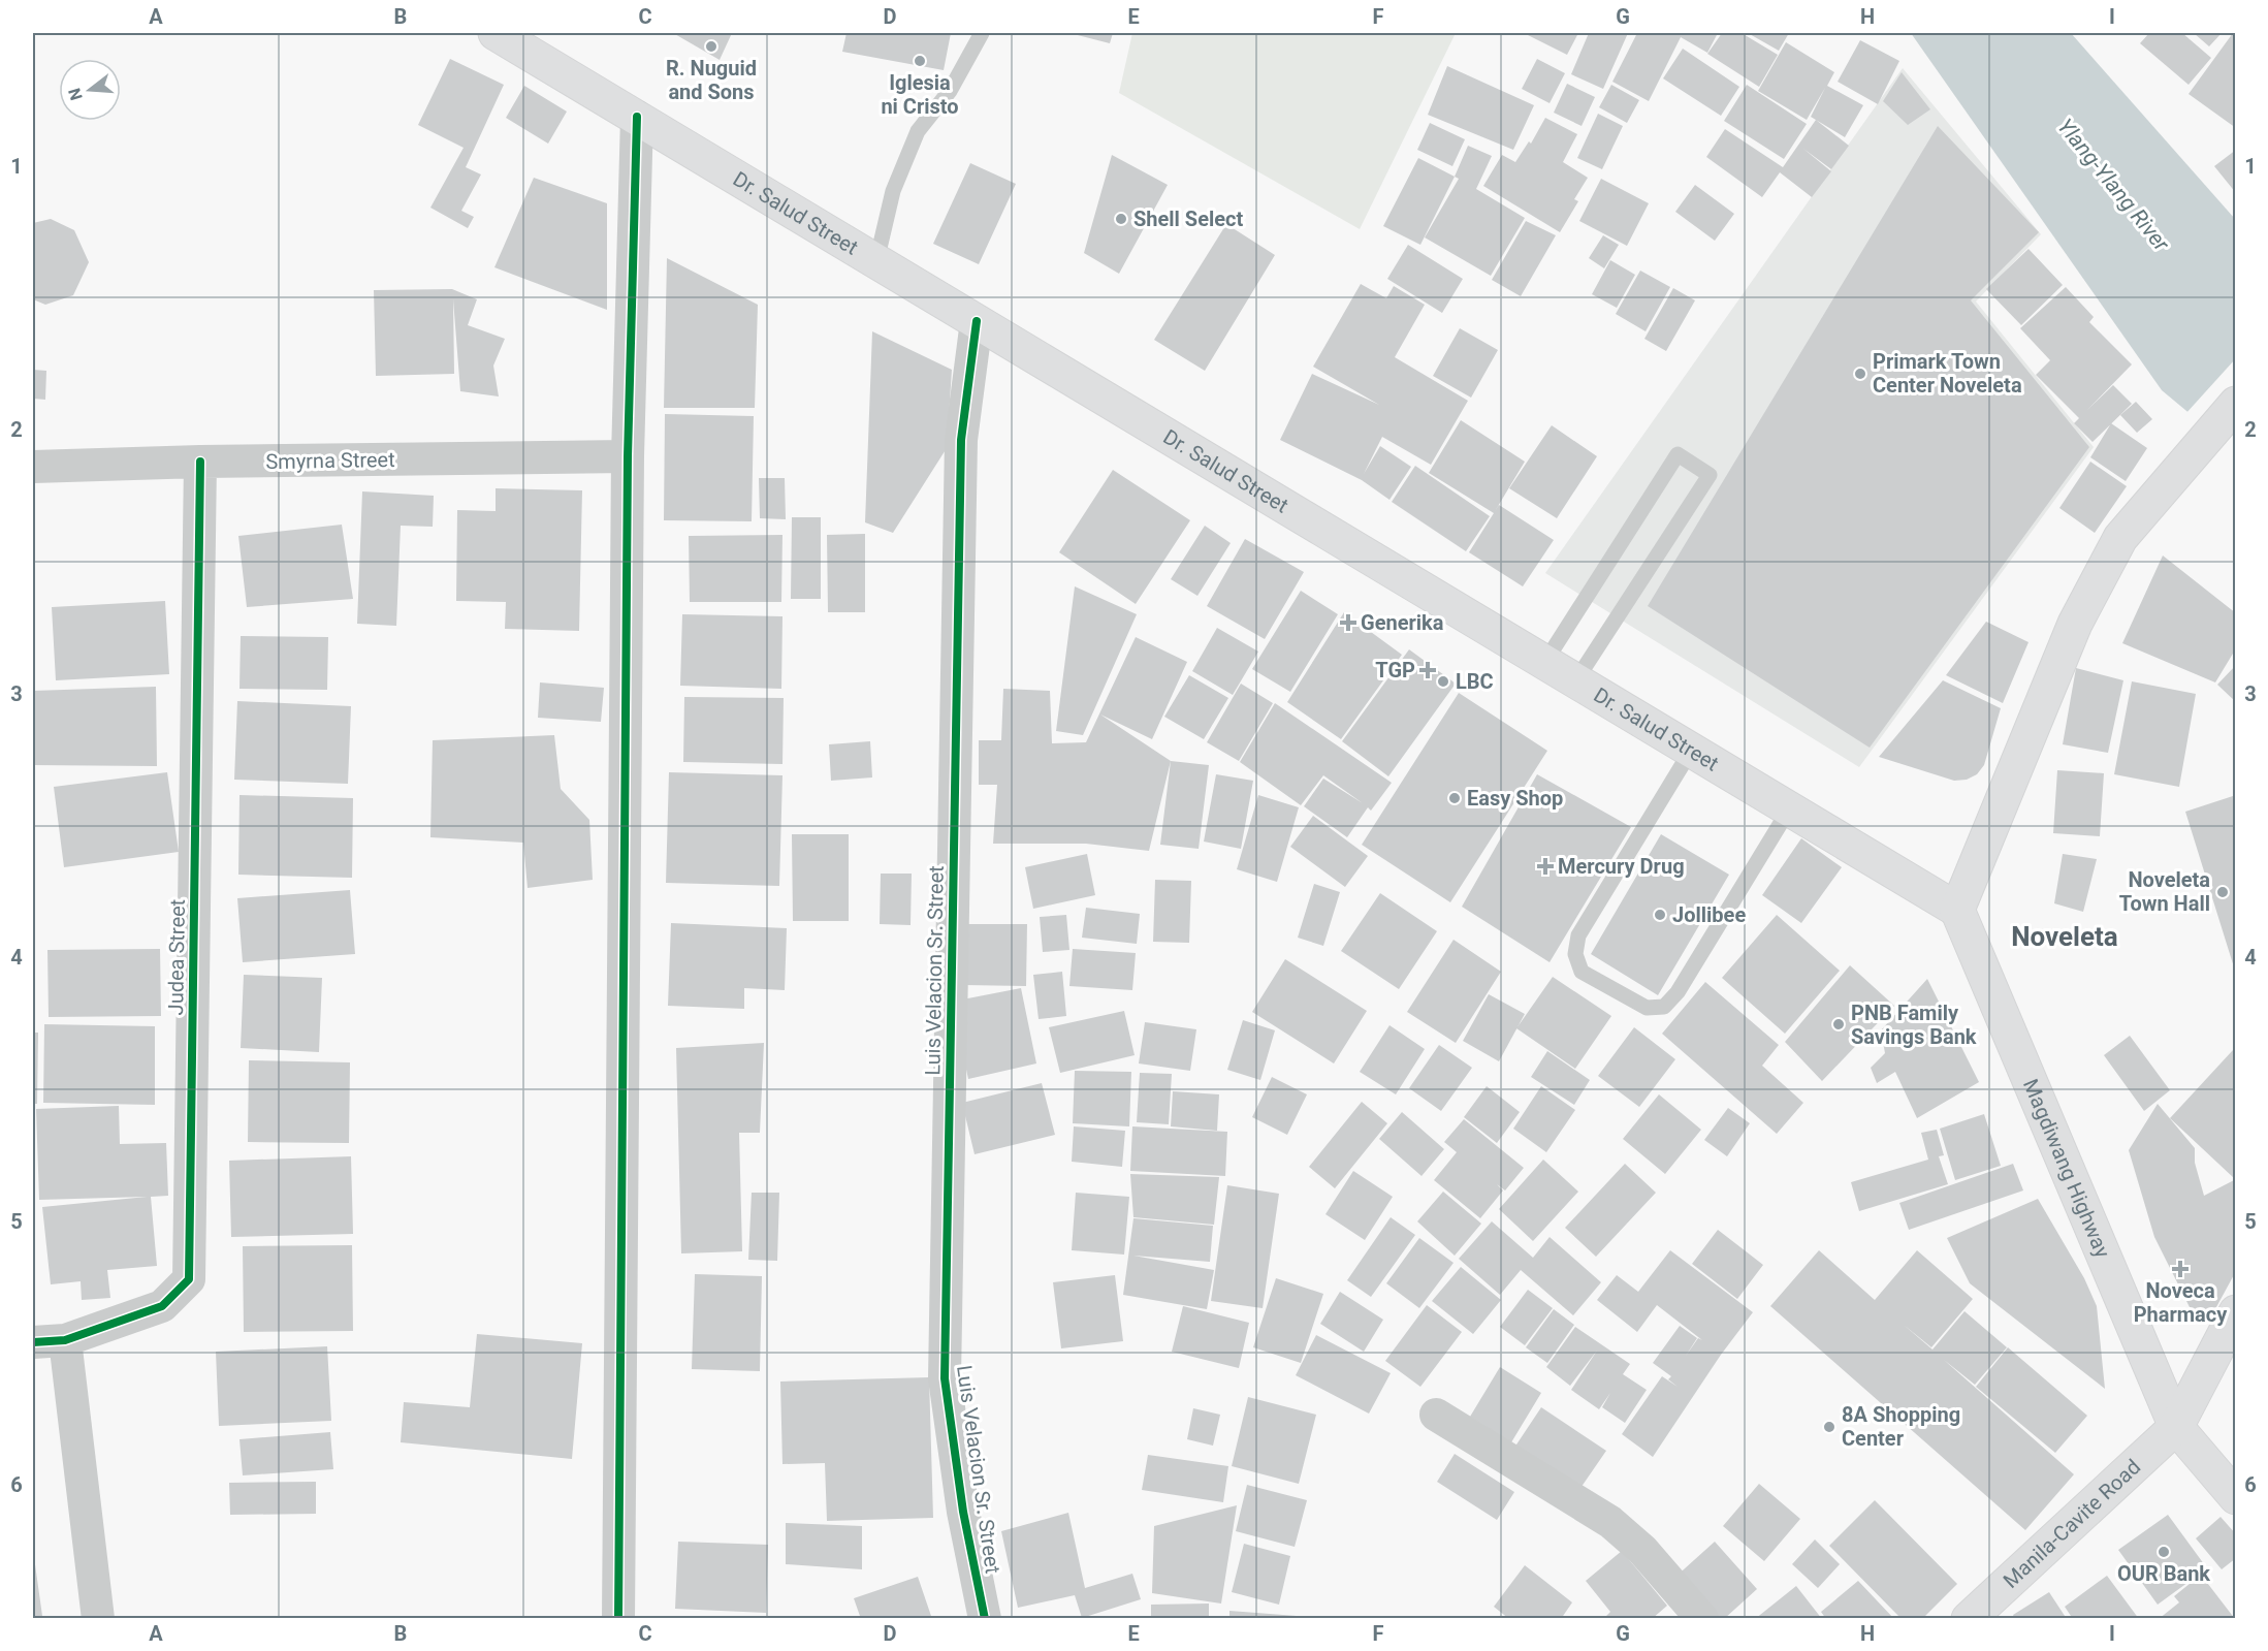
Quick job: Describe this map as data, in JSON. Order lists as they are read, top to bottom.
{
  "streets": {
    "main road": ["Dr. Salud Street", "Magdiwang Highway", "Manila-Cavite Road"],
    "street": ["Smyrna Street", "Judea Street", "Luis Velacion Sr. Street"]
  },
  "crossings": [
    ["Dr. Salud Street", "Luis Velacion Sr. Street"],
    ["Dr. Salud Street", "Magdiwang Highway"],
    ["Smyrna Street", "Judea Street"],
    ["Magdiwang Highway", "Manila-Cavite Road"]
  ],
  "districts": ["Noveleta"],
  "water": ["Ylang-Ylang River"],
  "places": {
    "other": [
      "R. Nuguid and Sons",
      "Iglesia ni Cristo",
      "Shell Select",
      "Primark Town Center Noveleta",
      "LBC",
      "Easy Shop",
      "Noveleta Town Hall",
      "Jollibee",
      "PNB Family Savings Bank",
      "8A Shopping Center",
      "OUR Bank"
    ],
    "health": [
      "Generika",
      "TGP",
      "Mercury Drug",
      "Noveca Pharmacy"
    ]
  },
  "north": "left",
  "grid": {
    "columns": [
      "A",
      "B",
      "C",
      "D",
      "E",
      "F",
      "G",
      "H",
      "I"
    ],
    "rows": [
      "1",
      "2",
      "3",
      "4",
      "5",
      "6"
    ]
  }
}
